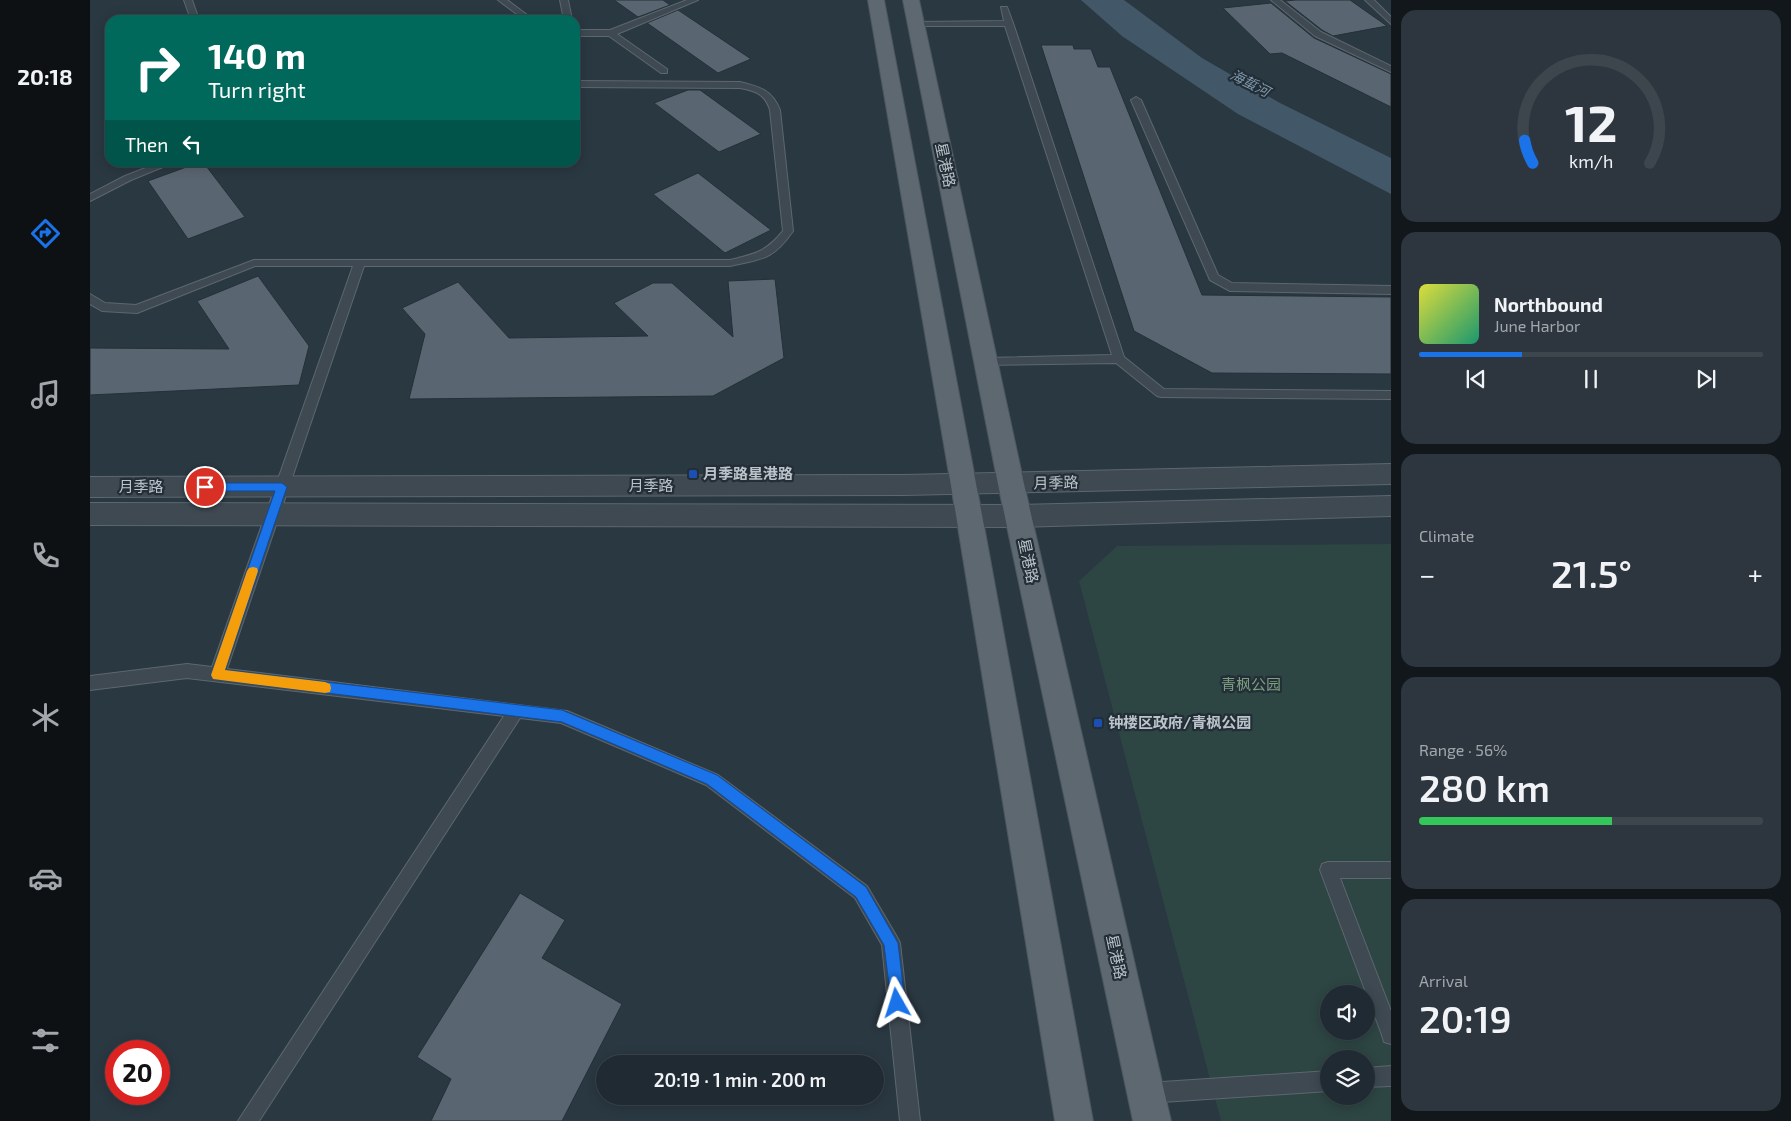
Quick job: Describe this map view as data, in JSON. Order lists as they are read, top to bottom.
{
  "streets": {
    "main road": ["星港路"],
    "street": ["月季路"]
  },
  "crossings": [
    ["星港路", "月季路"]
  ],
  "water": ["海蜇河"],
  "parks": ["青枫公园"],
  "places": {
    "transit": ["月季路星港路", "钟楼区政府/青枫公园"]
  },
  "page": {
    "tabs": "20:18",
    "turn": ["140 m", "Turn right"],
    "then": "Then",
    "song": ["Northbound", "June Harbor"],
    "tile": [
      "Climate",
      ["Range · 56%", "280 km"],
      ["Arrival", "20:19"]
    ],
    "heat": ["−", "21.5°", "+"],
    "limit": "20",
    "trip": "20:19 · 1 min · 200 m",
    "gauge": ["12", "km/h"]
  }
}
